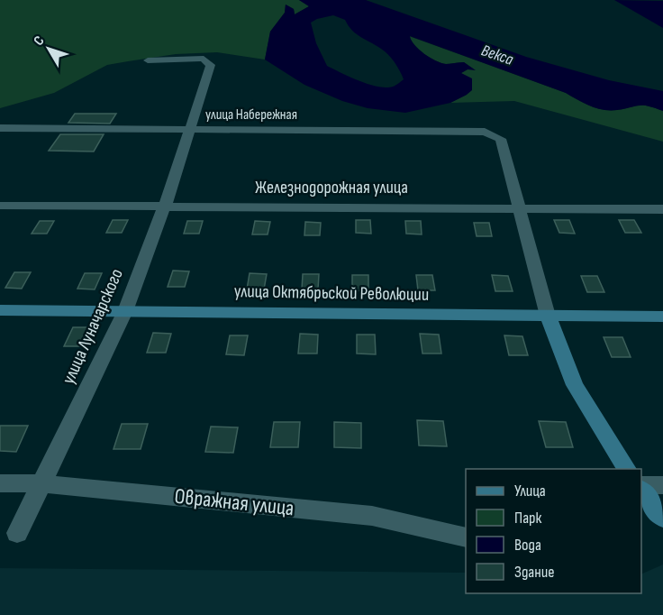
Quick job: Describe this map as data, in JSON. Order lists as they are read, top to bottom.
{
  "streets": {
    "street": [
      "улица Набережная",
      "Железнодорожная улица",
      "улица Октябрьской Революции",
      "улица Луначарского",
      "Овражная улица"
    ]
  },
  "crossings": [
    ["улица Набережная", "Железнодорожная улица"],
    ["улица Набережная", "улица Луначарского"],
    ["Железнодорожная улица", "улица Луначарского"],
    ["улица Октябрьской Революции", "улица Луначарского"],
    ["улица Луначарского", "Овражная улица"]
  ],
  "water": ["Векса"],
  "legend": [
    "Улица",
    "Парк",
    "Вода",
    "Здание"
  ],
  "north": "top left"
}
